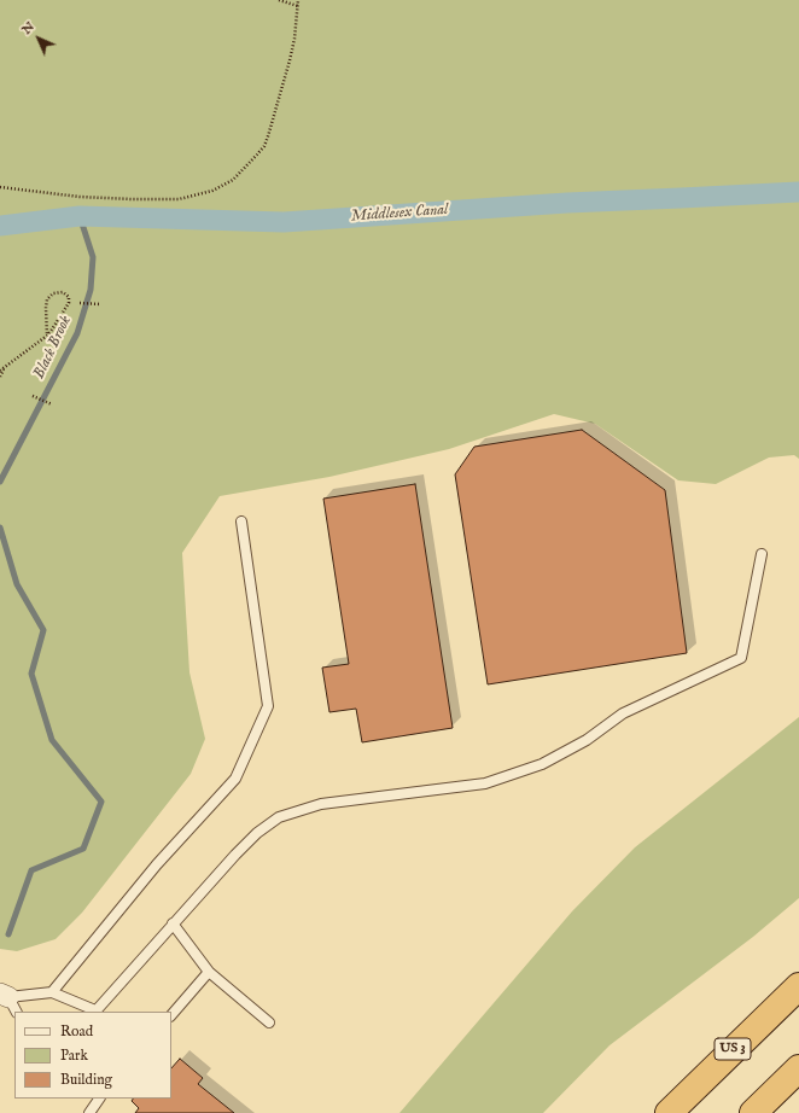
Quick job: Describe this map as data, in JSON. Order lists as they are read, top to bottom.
{
  "streets": {
    "highway": ["US 3"]
  },
  "water": ["Middlesex Canal", "Black Brook"],
  "legend": ["Road", "Park", "Building"],
  "north": "top left"
}
